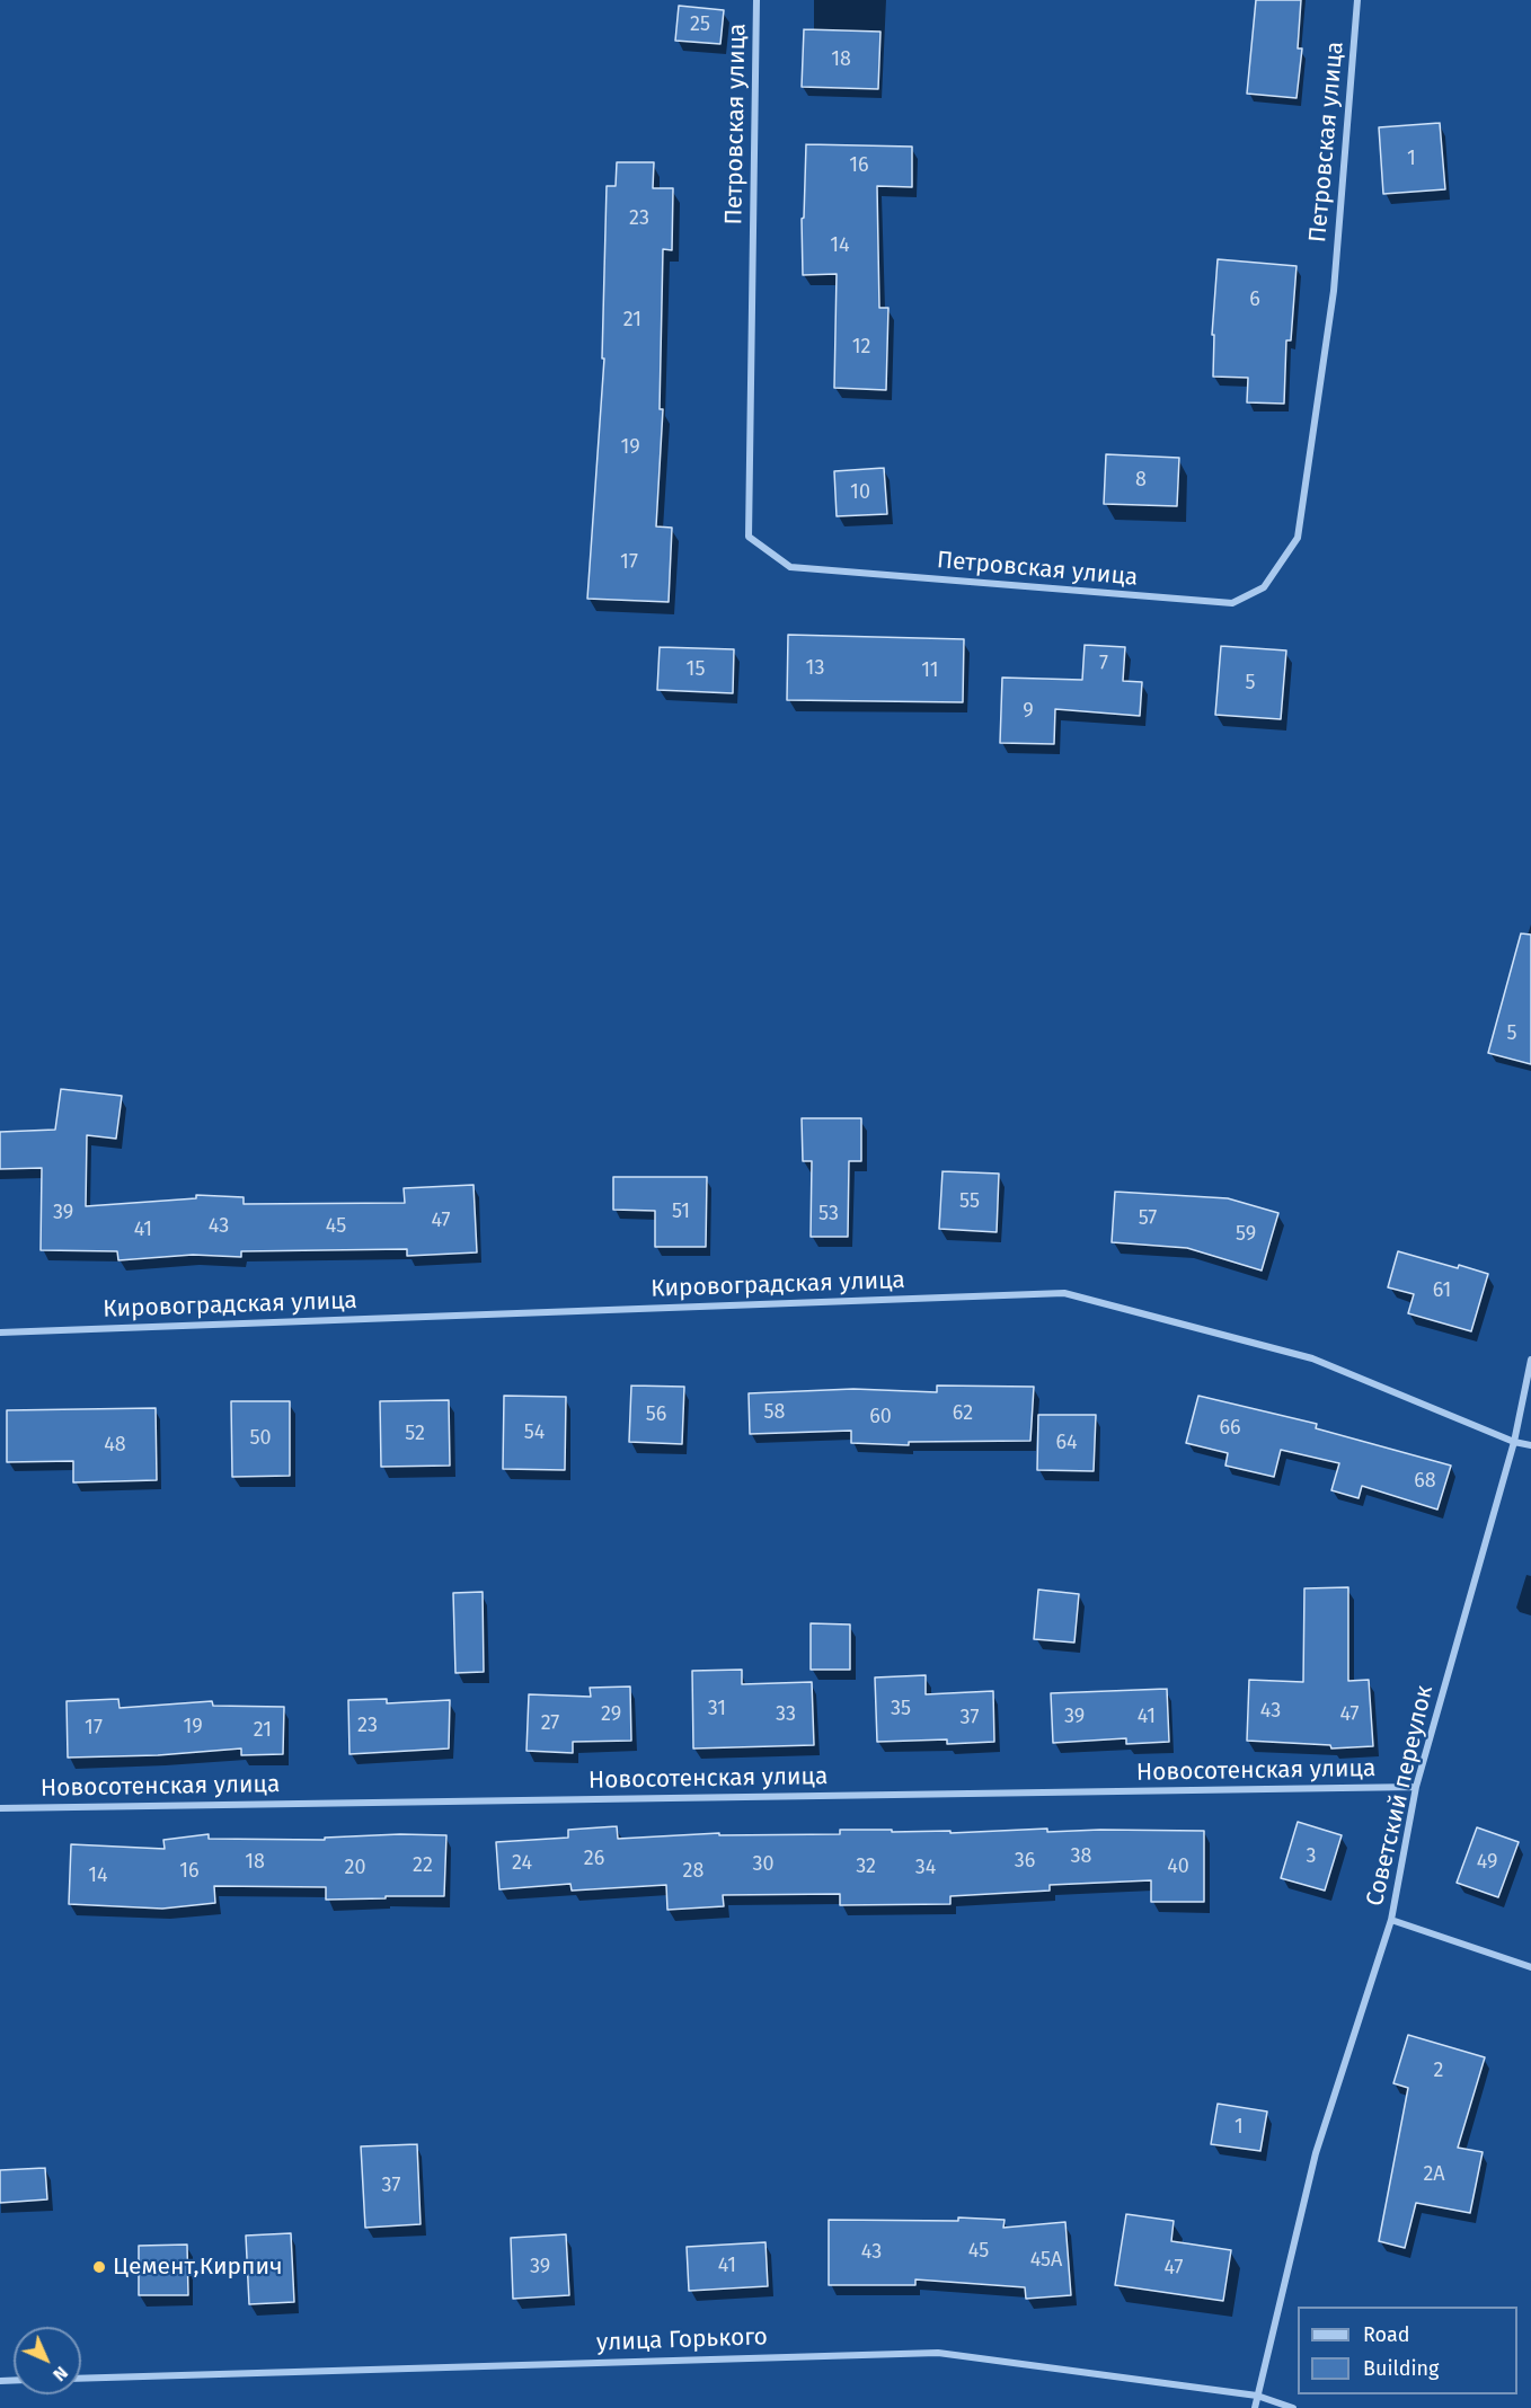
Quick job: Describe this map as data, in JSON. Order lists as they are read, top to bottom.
{
  "streets": {
    "street": [
      "Петровская улица",
      "Кировоградская улица",
      "Новосотенская улица",
      "Советский переулок",
      "улица Горького"
    ]
  },
  "crossings": [
    ["Кировоградская улица", "Советский переулок"],
    ["Новосотенская улица", "Советский переулок"],
    ["Советский переулок", "улица Горького"]
  ],
  "places": ["Цемент,Кирпич"],
  "house_numbers": [
    "25",
    "18",
    "1",
    "16",
    "23",
    "14",
    "6",
    "21",
    "12",
    "19",
    "8",
    "10",
    "17",
    "7",
    "13",
    "15",
    "11",
    "5",
    "9",
    "5",
    "55",
    "51",
    "39",
    "53",
    "57",
    "47",
    "43",
    "45",
    "41",
    "59",
    "61",
    "58",
    "62",
    "56",
    "60",
    "66",
    "54",
    "52",
    "50",
    "64",
    "48",
    "68",
    "31",
    "35",
    "43",
    "29",
    "33",
    "47",
    "39",
    "41",
    "37",
    "27",
    "23",
    "19",
    "17",
    "21",
    "38",
    "3",
    "26",
    "36",
    "18",
    "49",
    "24",
    "30",
    "22",
    "32",
    "40",
    "20",
    "34",
    "16",
    "28",
    "14",
    "2",
    "1",
    "2А",
    "37",
    "45",
    "43",
    "45А",
    "41",
    "39",
    "47"
  ],
  "legend": ["Road", "Building"],
  "north": "bottom right"
}
